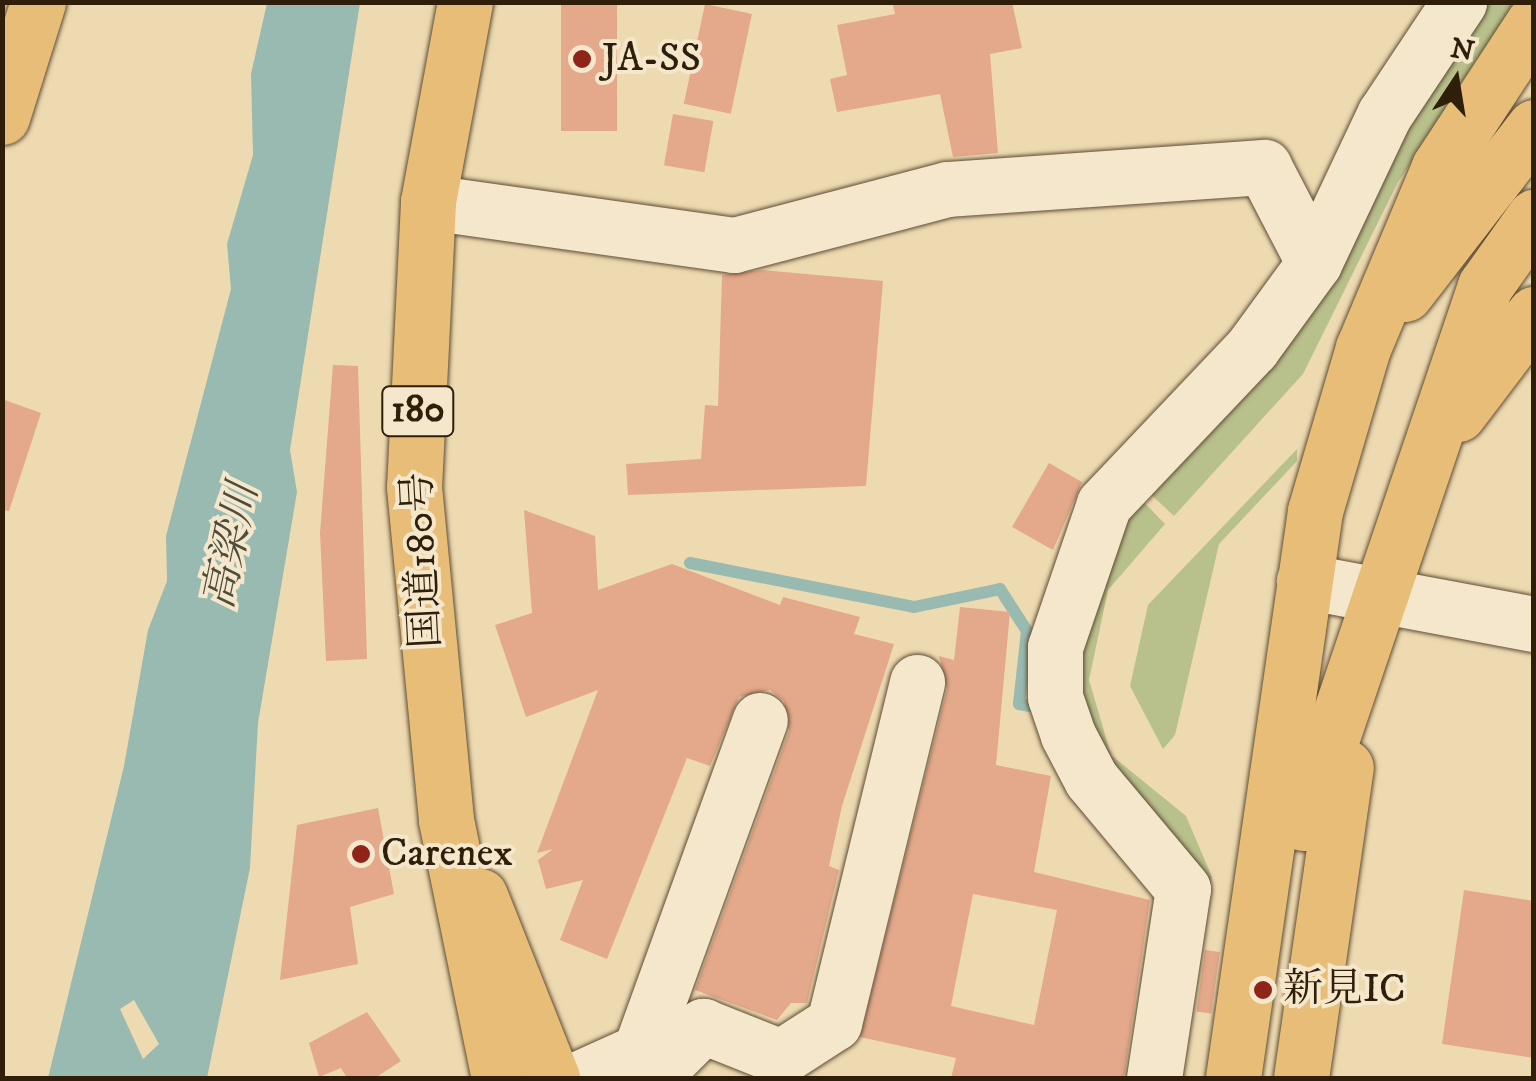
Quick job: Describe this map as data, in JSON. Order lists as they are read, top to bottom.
{
  "streets": {
    "main road": ["180", "国道180号"]
  },
  "water": ["高梁川"],
  "places": ["JA-SS", "Carenex", "新見IC"],
  "north": "top"
}
